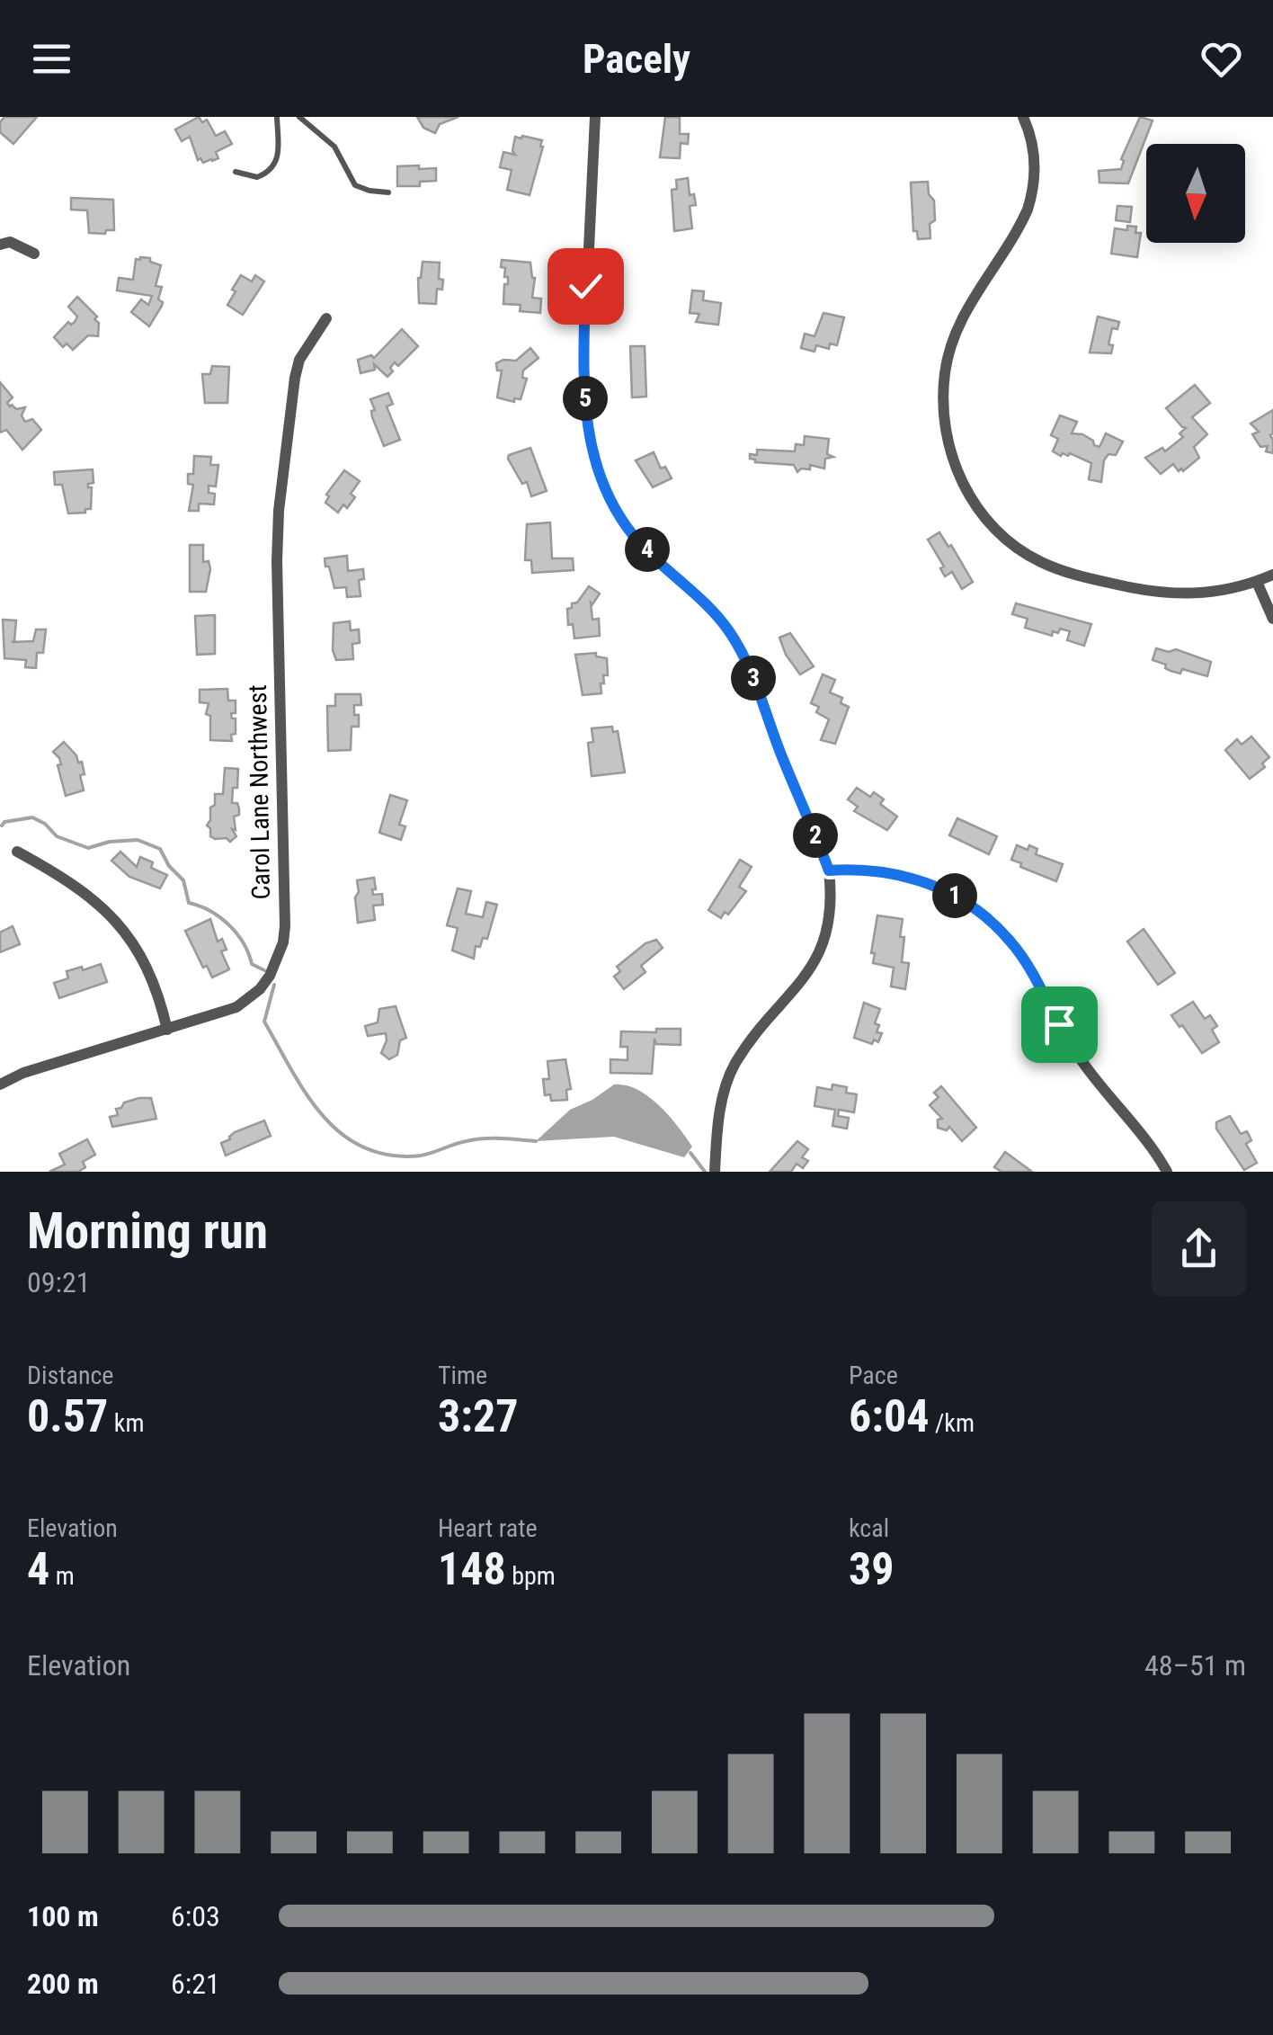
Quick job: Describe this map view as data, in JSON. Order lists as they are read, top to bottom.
{
  "streets": {
    "street": ["Carol Lane Northwest"]
  },
  "north": "bottom",
  "page": {
    "header": "Pacely",
    "pins": [
      "5",
      "4",
      "3",
      "2",
      "1"
    ],
    "heading": ["Morning run", "09:21"],
    "stats": [
      ["Distance", "0.57 km"],
      ["Time", "3:27"],
      ["Pace", "6:04 /km"],
      ["Elevation", "4 m"],
      ["Heart rate", "148 bpm"],
      ["kcal", "39"]
    ],
    "chart": ["Elevation", "48–51 m"],
    "list": [
      {
        "name": "100 m",
        "note": "6:03"
      },
      {
        "name": "200 m",
        "note": "6:21"
      }
    ]
  }
}
